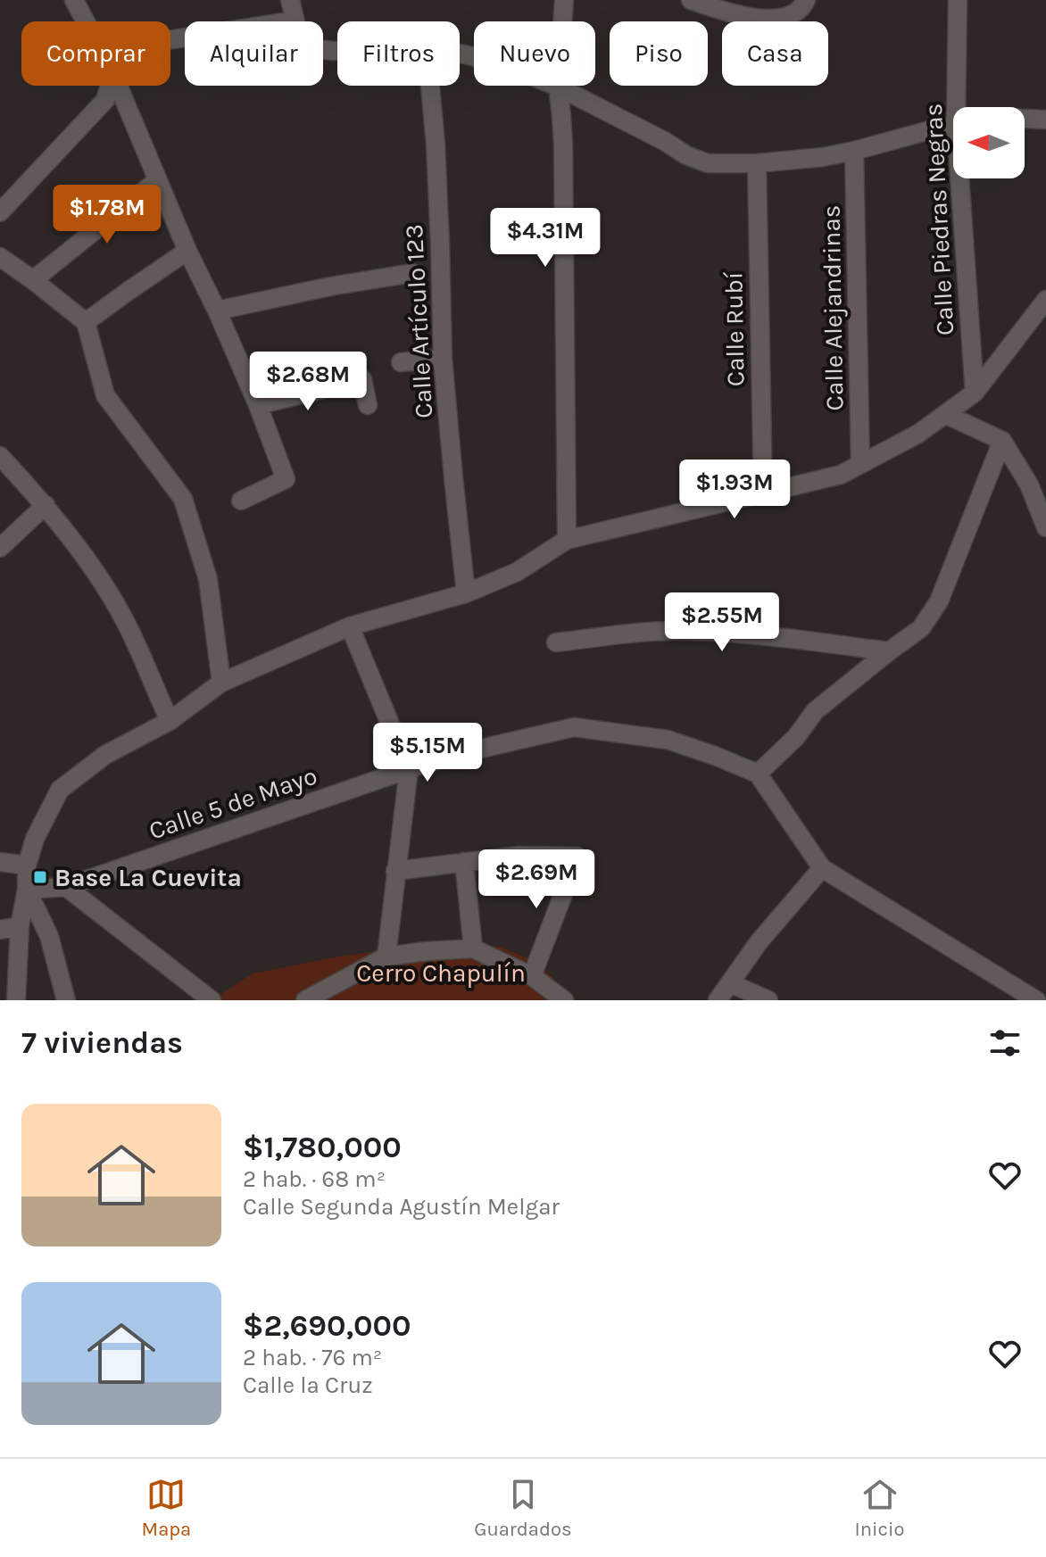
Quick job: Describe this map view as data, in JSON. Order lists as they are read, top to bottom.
{
  "streets": {
    "street": [
      "Calle Piedras Negras",
      "Calle Alejandrinas",
      "Calle Artículo 123",
      "Calle Rubí",
      "Calle 5 de Mayo"
    ]
  },
  "parks": ["Cerro Chapulín"],
  "places": {
    "transit": ["Base La Cuevita"]
  },
  "north": "left",
  "page": {
    "chip": [
      "Comprar",
      "Alquilar",
      "Filtros",
      "Nuevo",
      "Piso",
      "Casa"
    ],
    "price": [
      "$1.78M",
      "$4.31M",
      "$2.68M",
      "$1.93M",
      "$2.55M",
      "$5.15M",
      "$2.69M"
    ],
    "heading": "7 viviendas",
    "list": [
      {
        "name": "$1,780,000",
        "note": "2 hab. · 68 m² · Calle Segunda Agustín Melgar"
      },
      {
        "name": "$2,690,000",
        "note": "2 hab. · 76 m² · Calle la Cruz"
      }
    ],
    "tabs": ["Mapa", "Guardados", "Inicio"]
  }
}
